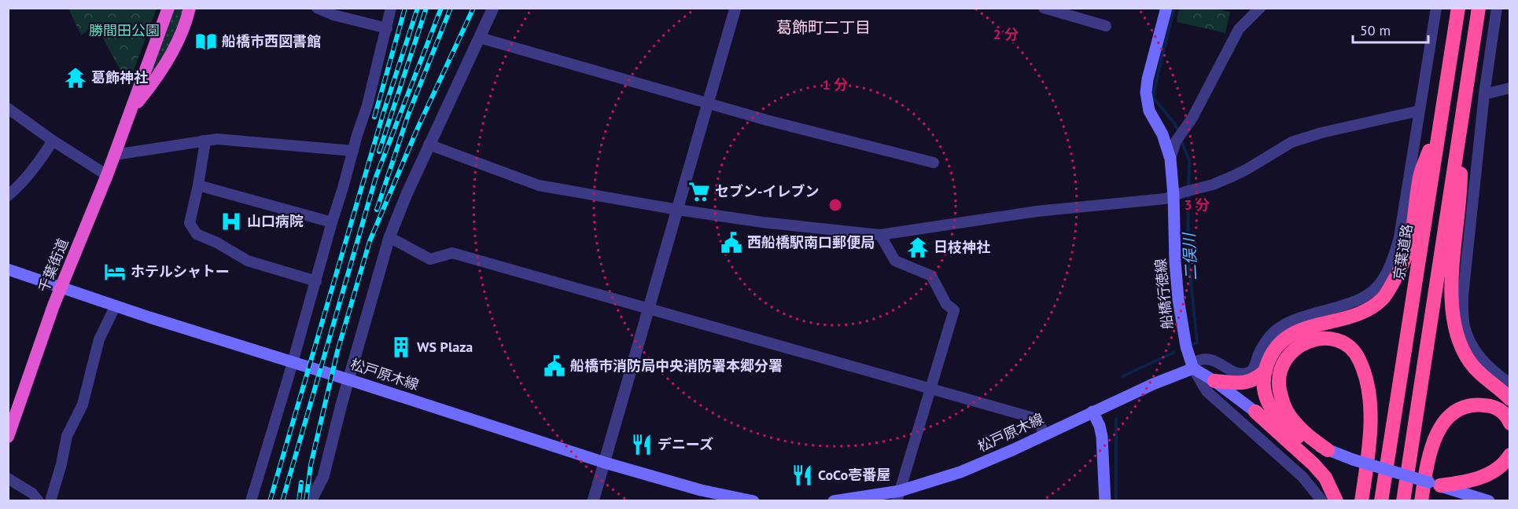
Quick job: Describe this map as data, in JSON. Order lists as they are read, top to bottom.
{
  "streets": {
    "highway": ["京葉道路", "千葉街道"],
    "main road": ["船橋行徳線", "松戸原木線"]
  },
  "crossings": [
    ["千葉街道", "松戸原木線"],
    ["船橋行徳線", "松戸原木線"]
  ],
  "districts": ["葛飾町二丁目"],
  "water": ["二俣川"],
  "parks": ["勝間田公園"],
  "places": {
    "library": ["船橋市西図書館"],
    "temple": ["葛飾神社", "日枝神社"],
    "supermarket": ["セブン-イレブン"],
    "hospital": ["山口病院"],
    "public building": ["西船橋駅南口郵便局", "船橋市消防局中央消防署本郷分署"],
    "hotel": ["ホテルシャトー"],
    "building": ["WS Plaza"],
    "restaurant": ["デニーズ", "CoCo壱番屋"]
  },
  "scale_bar": "50 m",
  "rings": ["2 分", "1 分", "3 分"]
}
